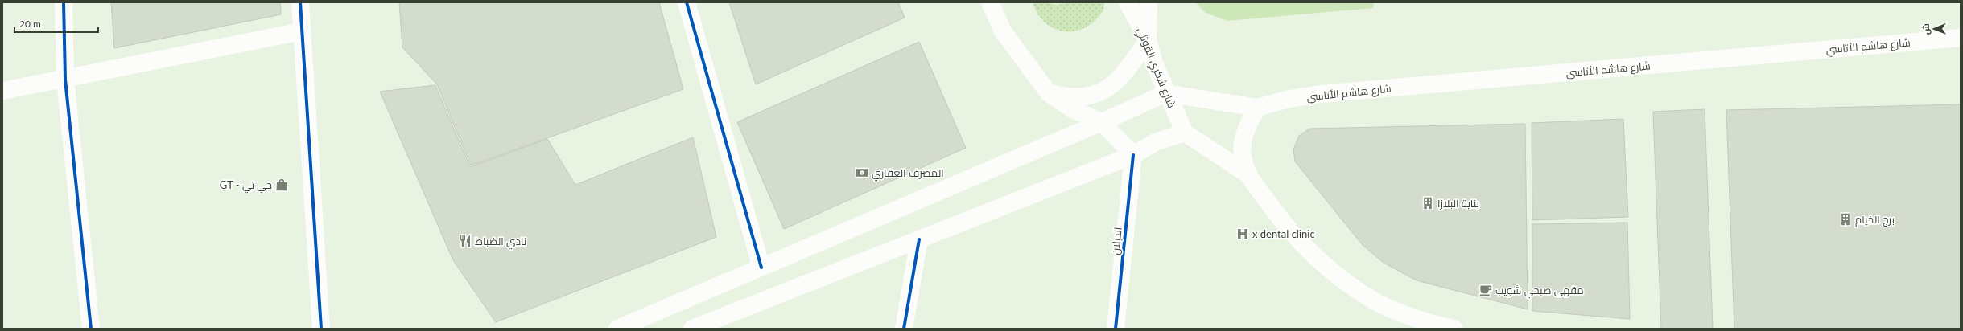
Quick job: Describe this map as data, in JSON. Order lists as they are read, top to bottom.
{
  "streets": {
    "main road": ["شارع هاشم الأتاسي", "شارع شكري القوتلي", "الدبلان"]
  },
  "places": {
    "bank": ["المصرف العقاري"],
    "shop": ["GT - جي تي"],
    "building": ["بناية البلازا", "برج الخيام"],
    "hospital": ["x dental clinic"],
    "restaurant": ["نادي الضباط"],
    "cafe": ["مقهى صبحي شويب"]
  },
  "scale_bar": "20 m",
  "north": "left"
}
